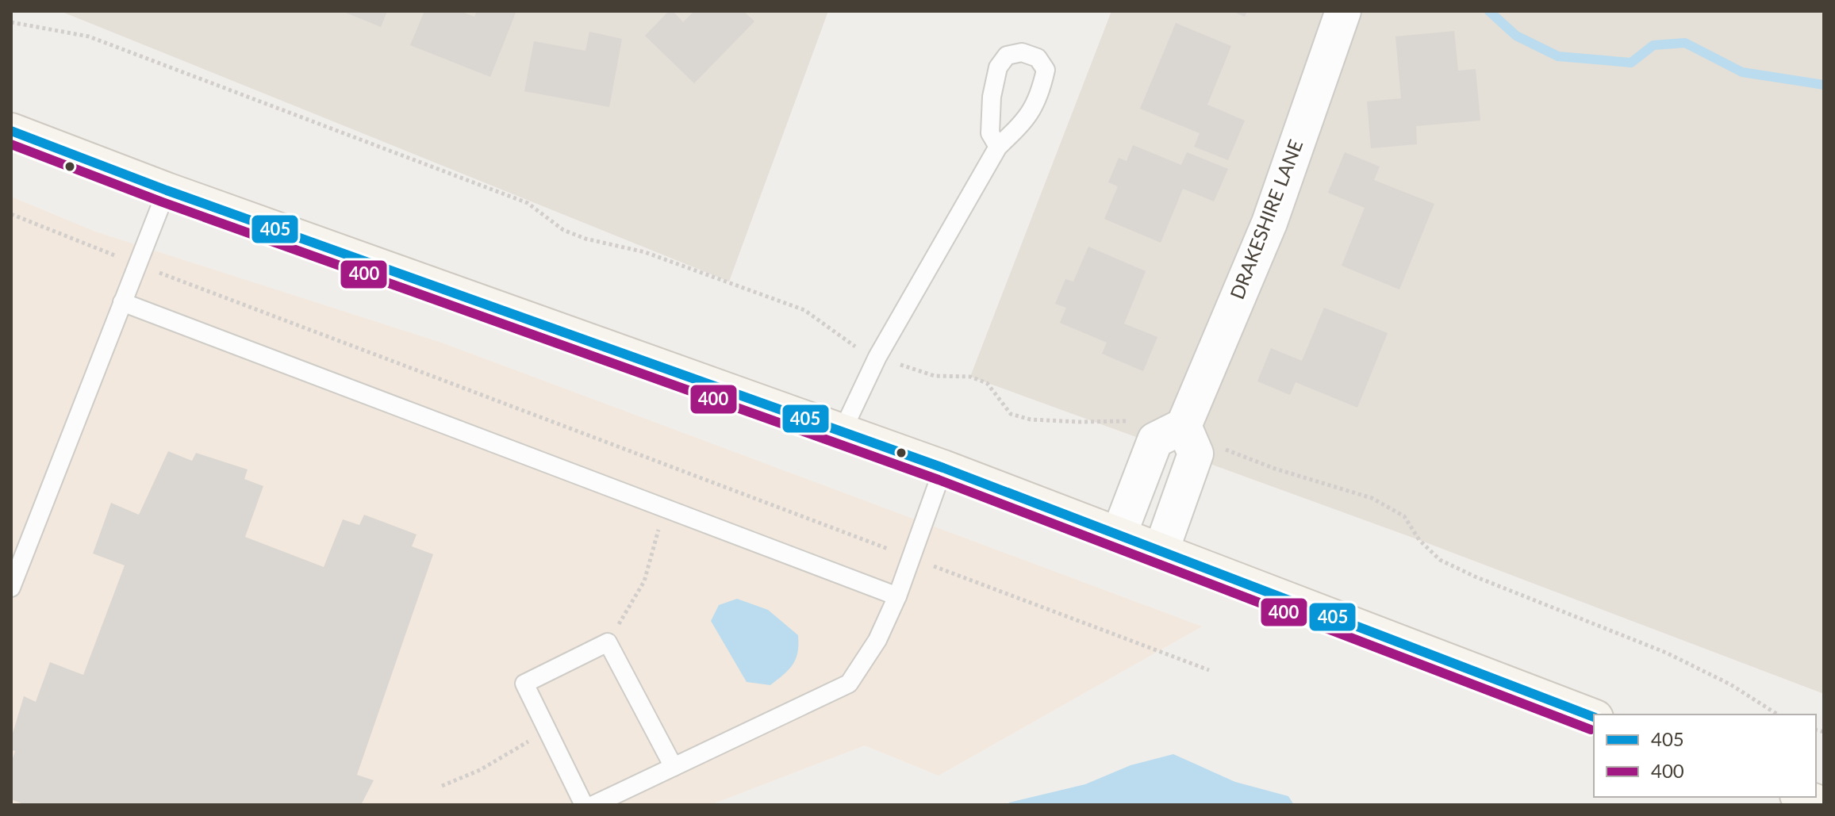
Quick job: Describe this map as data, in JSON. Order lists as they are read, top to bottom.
{
  "streets": {
    "street": ["DRAKESHIRE LANE"]
  },
  "lines": ["transit line 405", "transit line 400"],
  "legend": ["405", "400"]
}
